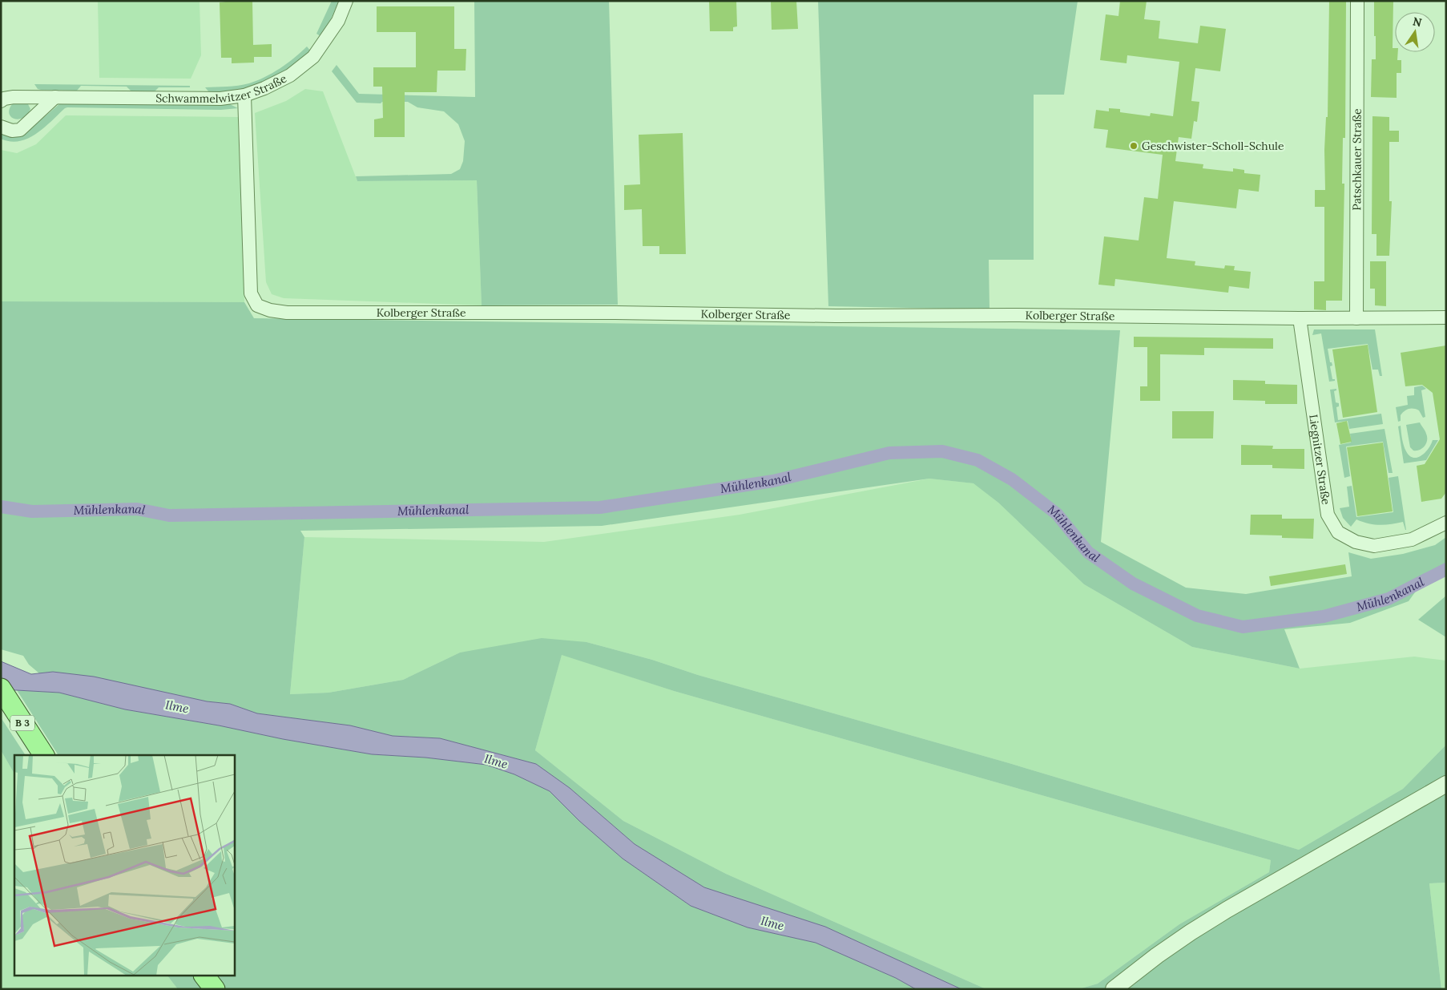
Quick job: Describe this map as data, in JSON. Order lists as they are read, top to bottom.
{
  "streets": {
    "main road": ["B 3"],
    "street": [
      "Schwammelwitzer Straße",
      "Patschkauer Straße",
      "Kolberger Straße",
      "Liegnitzer Straße"
    ]
  },
  "crossings": [
    ["Schwammelwitzer Straße", "Kolberger Straße"],
    ["Patschkauer Straße", "Kolberger Straße"],
    ["Kolberger Straße", "Liegnitzer Straße"]
  ],
  "water": ["Mühlenkanal", "Ilme"],
  "places": ["Geschwister-Scholl-Schule"],
  "north": "top"
}
